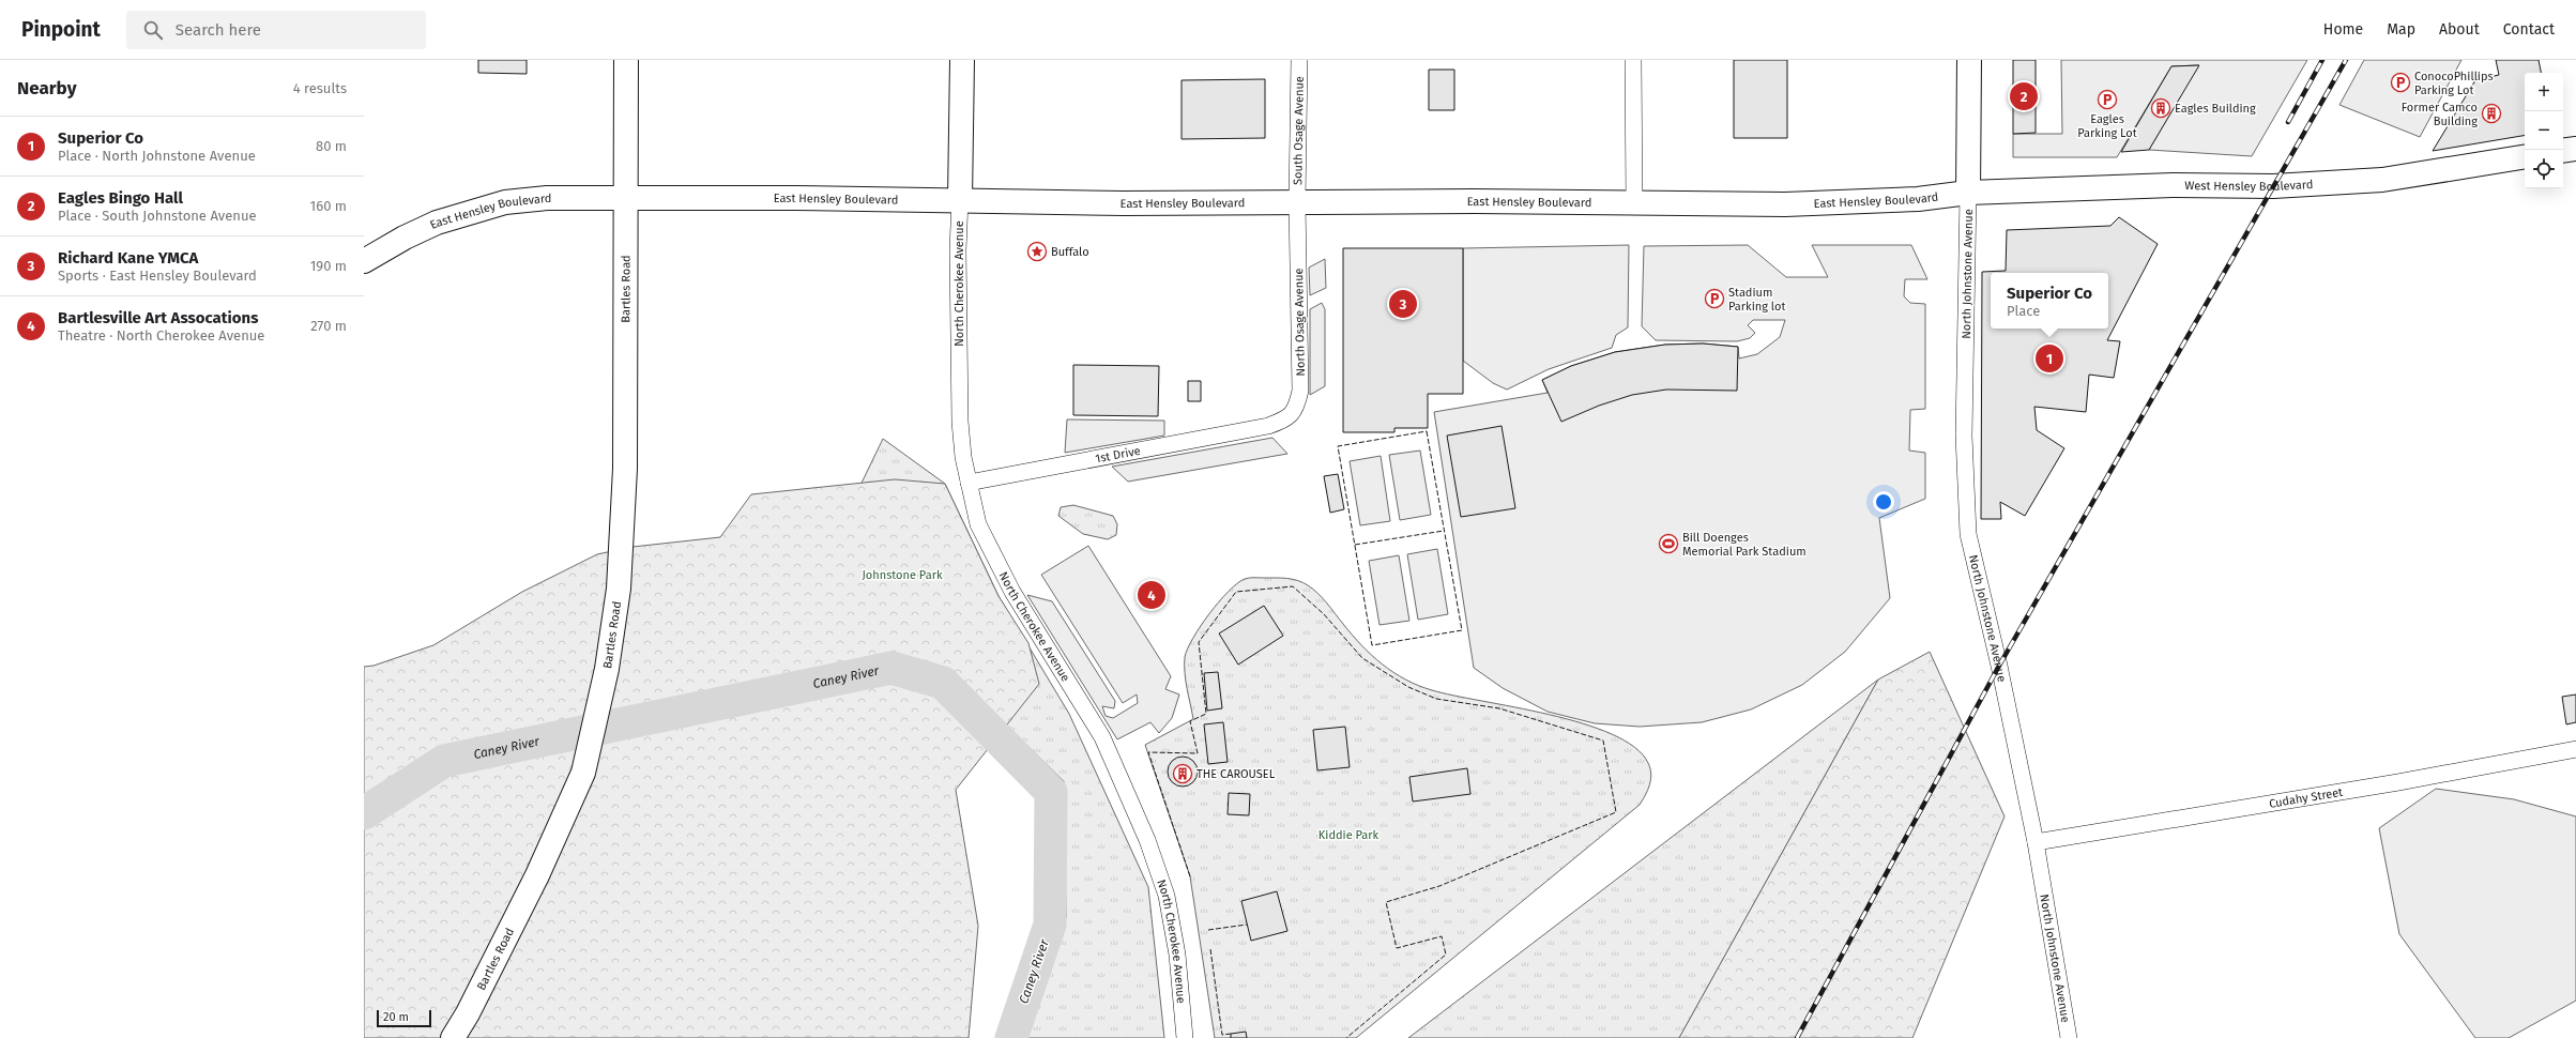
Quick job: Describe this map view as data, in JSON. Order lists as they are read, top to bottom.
{
  "streets": {
    "main road": ["West Hensley Boulevard", "East Hensley Boulevard", "Bartles Road"],
    "street": [
      "South Osage Avenue",
      "North Johnstone Avenue",
      "North Cherokee Avenue",
      "North Osage Avenue",
      "1st Drive",
      "Cudahy Street"
    ]
  },
  "crossings": [
    ["South Osage Avenue", "East Hensley Boulevard"],
    ["South Osage Avenue", "North Osage Avenue"],
    ["West Hensley Boulevard", "East Hensley Boulevard"],
    ["West Hensley Boulevard", "North Johnstone Avenue"],
    ["East Hensley Boulevard", "North Johnstone Avenue"],
    ["East Hensley Boulevard", "North Cherokee Avenue"],
    ["East Hensley Boulevard", "Bartles Road"],
    ["East Hensley Boulevard", "North Osage Avenue"],
    ["North Johnstone Avenue", "Cudahy Street"],
    ["North Cherokee Avenue", "1st Drive"],
    ["North Osage Avenue", "1st Drive"]
  ],
  "water": ["Caney River"],
  "parks": ["Johnstone Park", "Kiddie Park"],
  "places": {
    "parking": ["ConocoPhillips Parking Lot", "Eagles Parking Lot", "Stadium Parking lot"],
    "building": ["Eagles Building", "Former Camco Building", "THE CAROUSEL"],
    "place": ["Buffalo"],
    "sports": ["Bill Doenges Memorial Park Stadium"]
  },
  "scale_bar": "20 m",
  "page": {
    "header": "Pinpoint",
    "search": "Search here",
    "nav": [
      "Home",
      "Map",
      "About",
      "Contact"
    ],
    "heading": ["Nearby", "4 results"],
    "map_buttons": ["+", "−"],
    "pins": [
      "2",
      "3",
      "1",
      "4"
    ],
    "list": [
      {
        "mark": "1",
        "name": "Superior Co",
        "note": "Place · North Johnstone Avenue",
        "value": "80 m"
      },
      {
        "mark": "2",
        "name": "Eagles Bingo Hall",
        "note": "Place · South Johnstone Avenue",
        "value": "160 m"
      },
      {
        "mark": "3",
        "name": "Richard Kane YMCA",
        "note": "Sports · East Hensley Boulevard",
        "value": "190 m"
      },
      {
        "mark": "4",
        "name": "Bartlesville Art Assocations",
        "note": "Theatre · North Cherokee Avenue",
        "value": "270 m"
      }
    ],
    "popup": ["Superior Co", "Place"],
    "scale": "20 m"
  }
}
